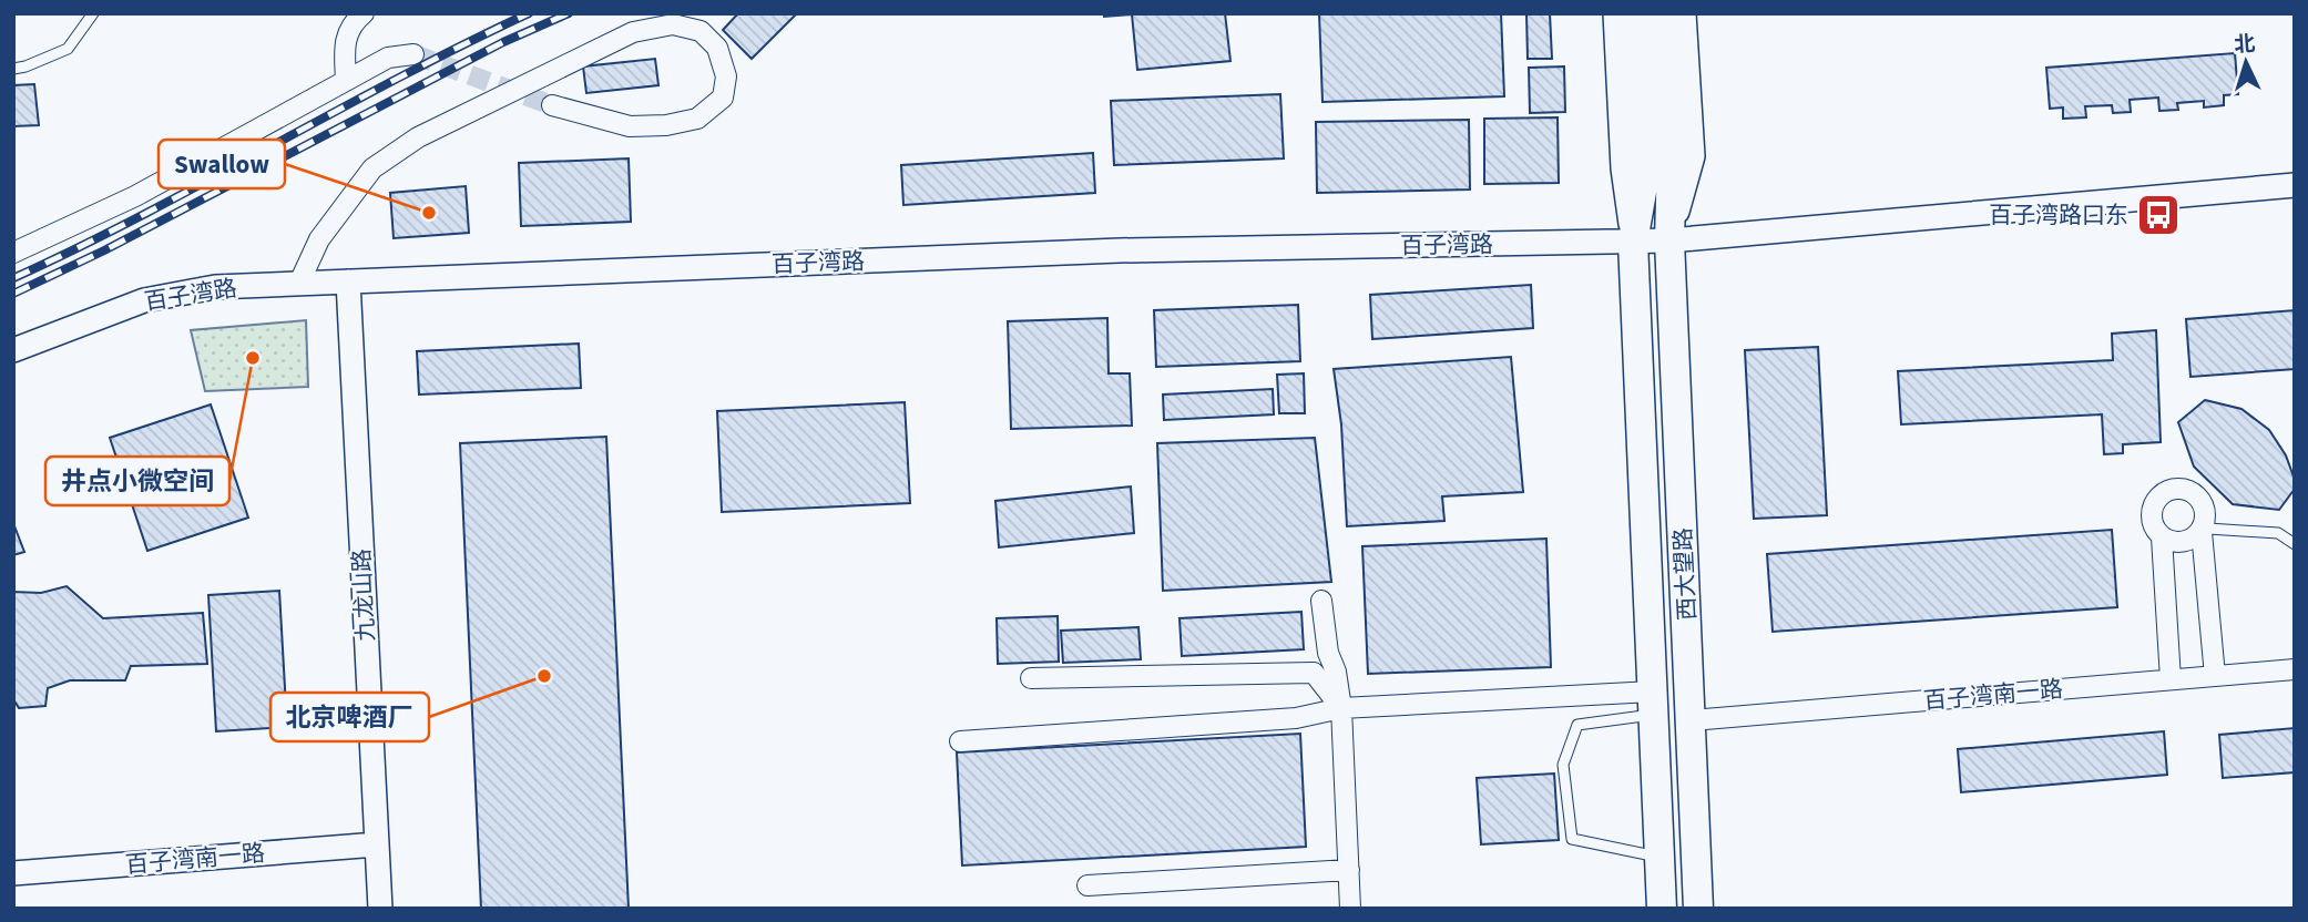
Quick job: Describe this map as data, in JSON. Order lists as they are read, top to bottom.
{
  "streets": {
    "main road": ["西大望路"],
    "street": ["百子湾路", "九龙山路", "百子湾南一路"]
  },
  "crossings": [
    ["百子湾路", "西大望路"],
    ["百子湾路", "九龙山路"],
    ["西大望路", "百子湾南一路"],
    ["九龙山路", "百子湾南一路"]
  ],
  "places": {
    "other": ["Swallow", "井点小微空间", "北京啤酒厂"],
    "bus stop": ["百子湾路口东"]
  },
  "north": "top"
}
